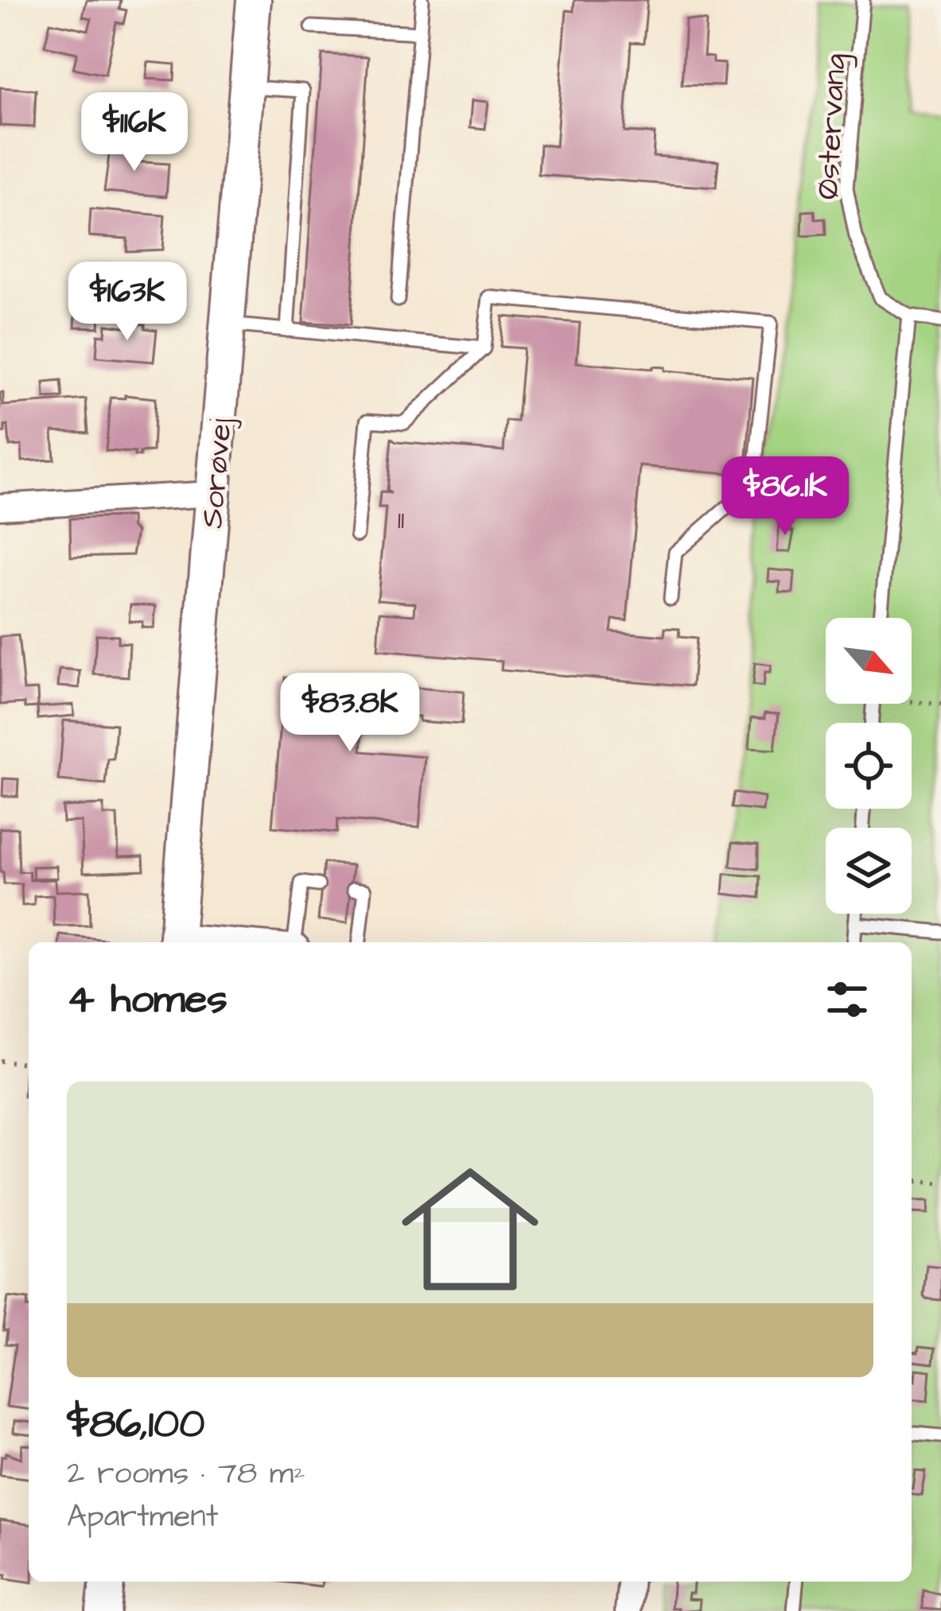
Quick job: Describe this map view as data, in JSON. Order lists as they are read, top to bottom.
{
  "streets": {
    "street": ["Sorøvej"],
    "lane": ["Østervang"]
  },
  "house_numbers": ["11"],
  "north": "bottom right",
  "page": {
    "price": [
      "$116K",
      "$163K",
      "$86.1K",
      "$83.8K"
    ],
    "heading": "4 homes",
    "list": [
      {
        "name": "$86,100",
        "note": "2 rooms · 78 m² · Apartment"
      }
    ]
  }
}
